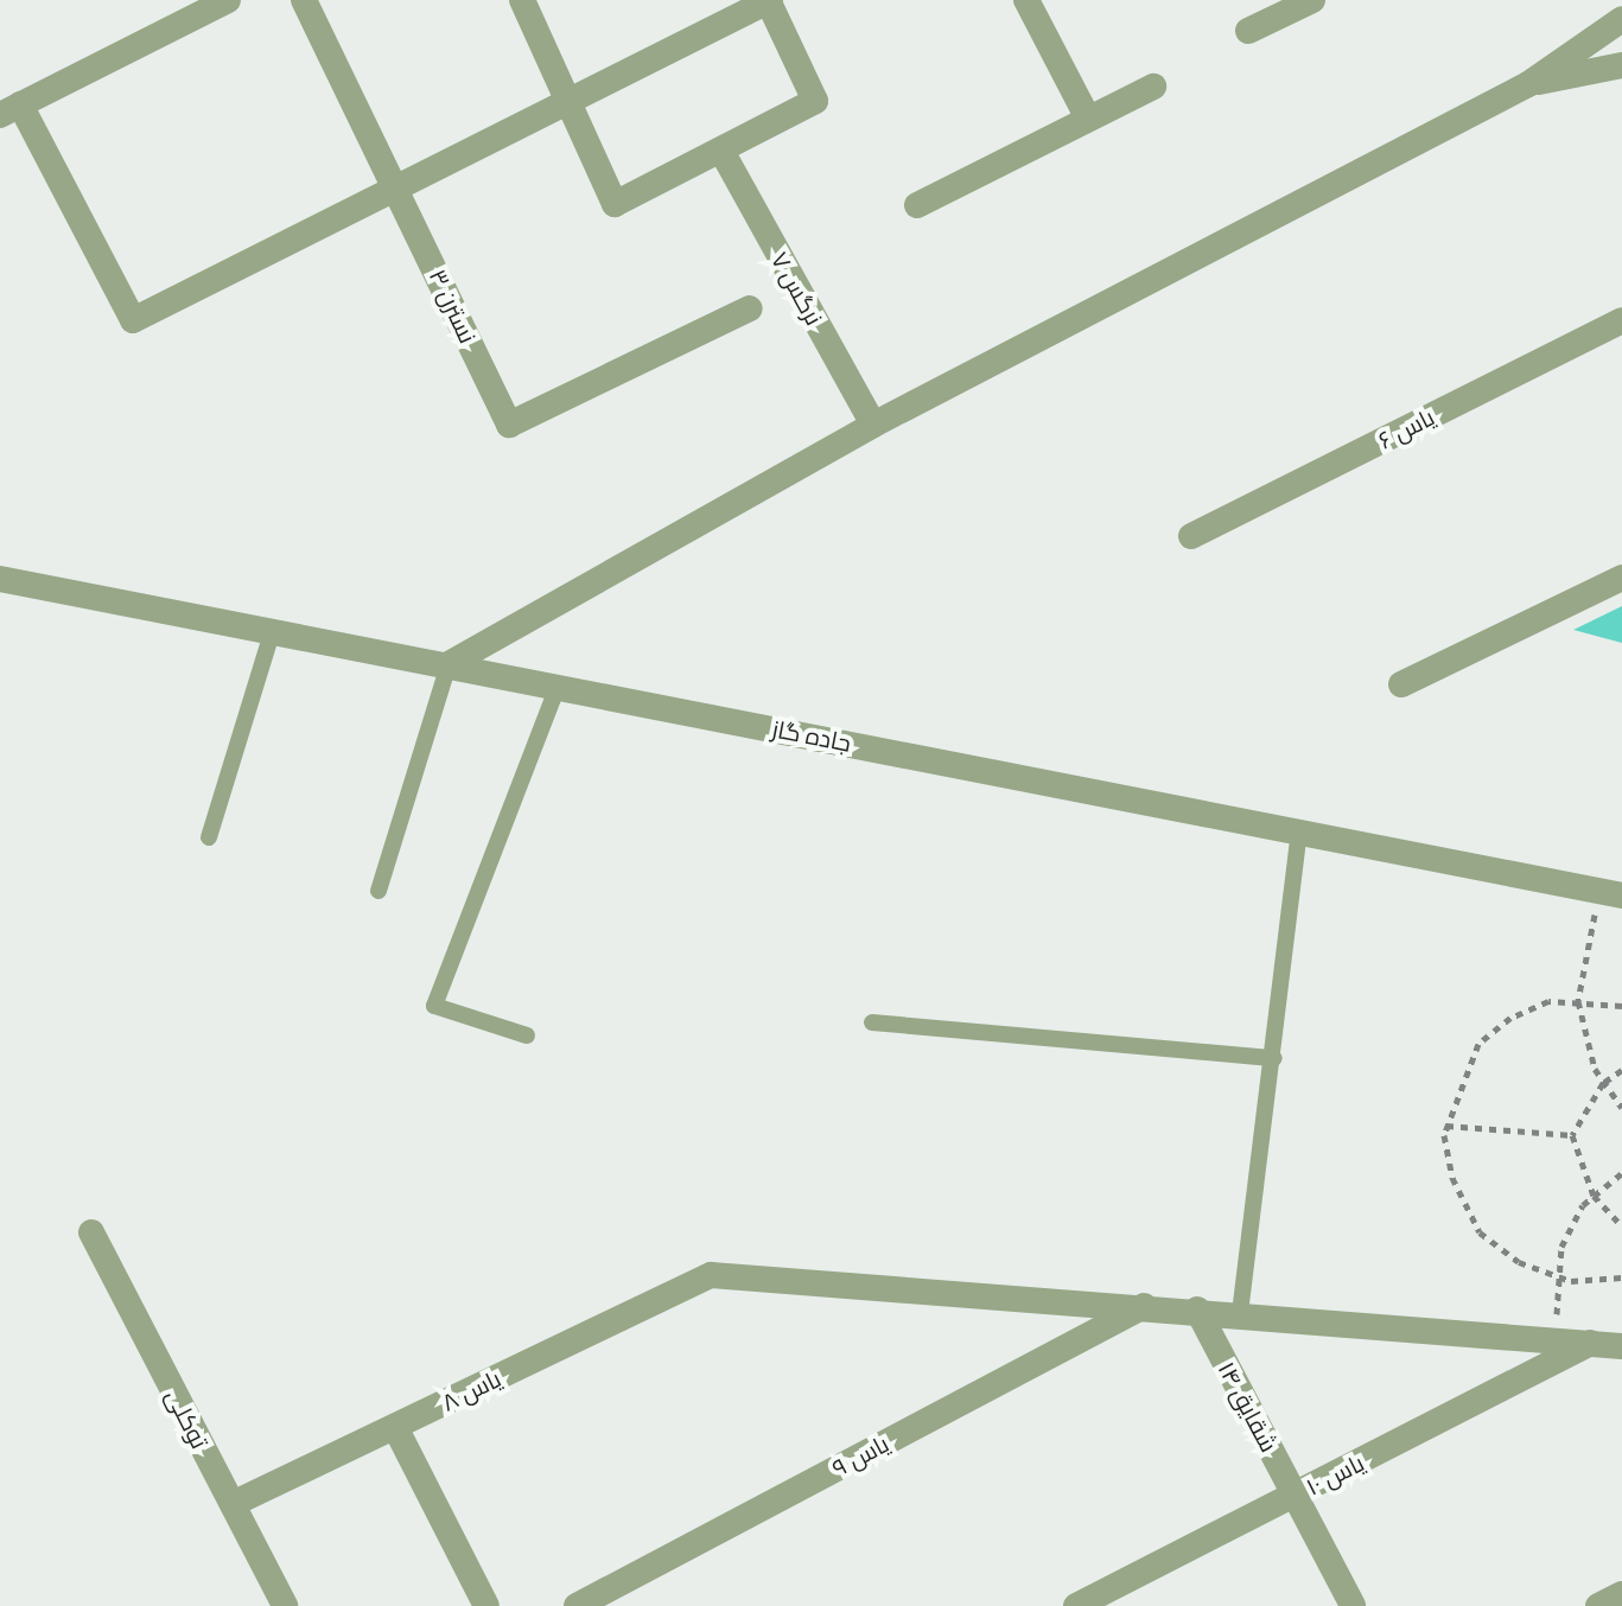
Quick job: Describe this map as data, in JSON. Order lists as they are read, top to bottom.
{
  "streets": {
    "street": [
      "نرگس ۷",
      "نسترن ۳",
      "یاس ۶",
      "جاده گاز",
      "یاس ۸",
      "شقایق ۱۴",
      "توکلی",
      "یاس ۹",
      "یاس ۱۰"
    ]
  },
  "crossings": [
    ["یاس ۸", "توکلی"],
    ["یاس ۸", "یاس ۹"],
    ["شقایق ۱۴", "یاس ۱۰"]
  ]
}
